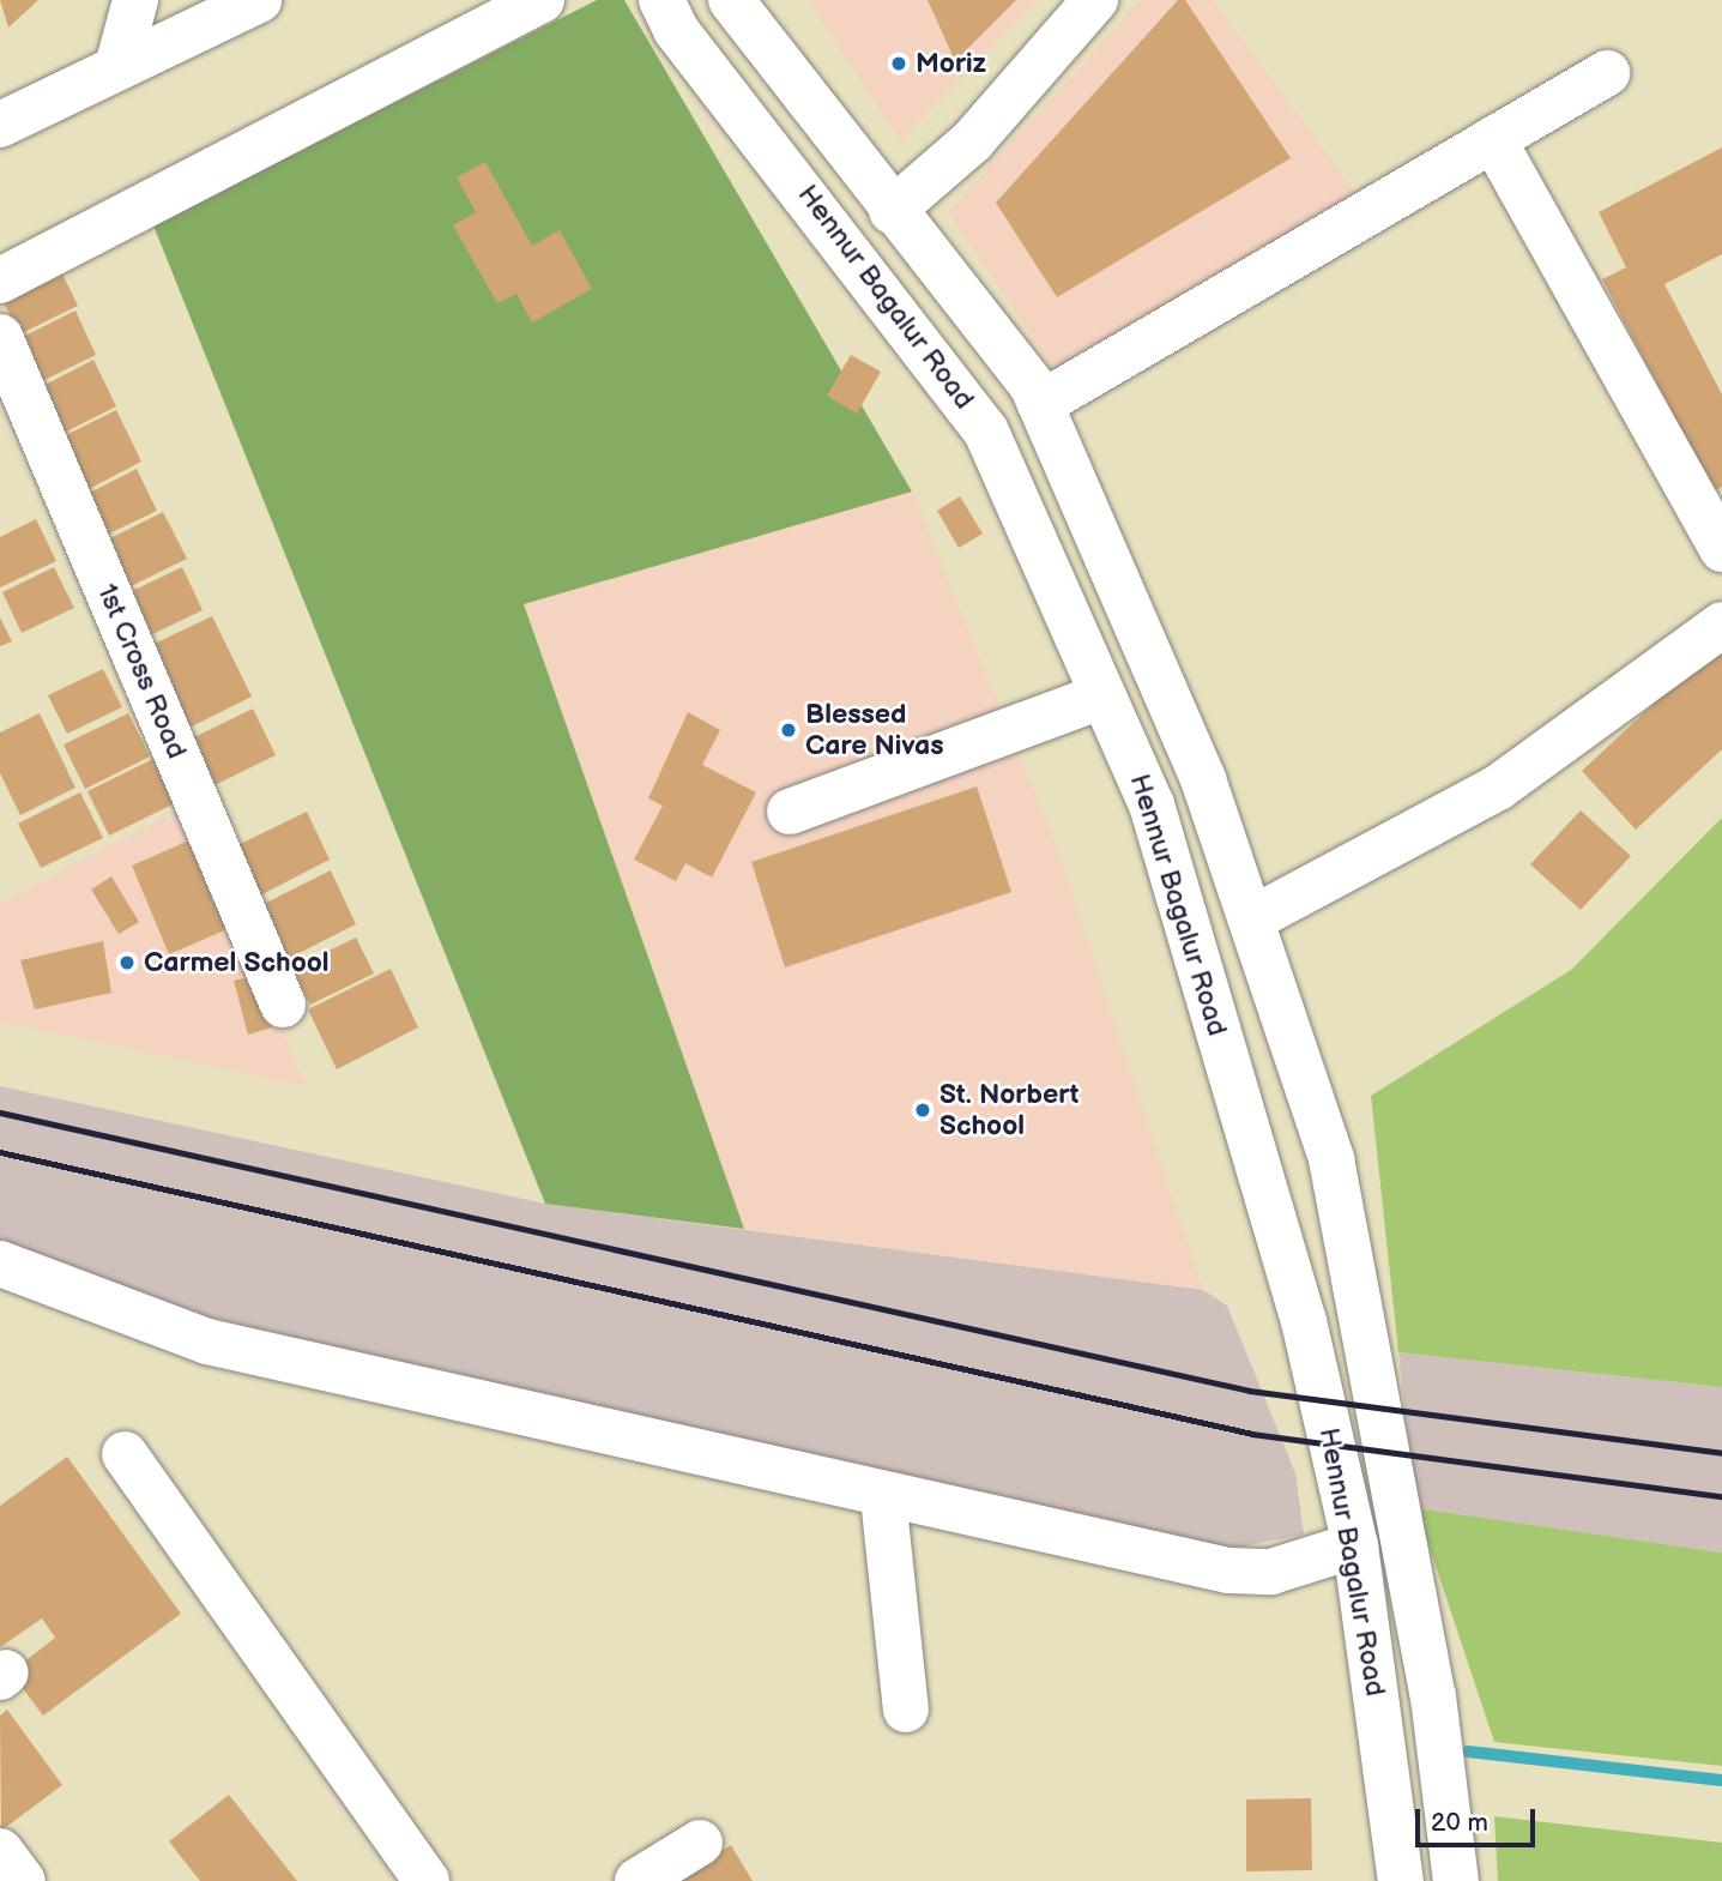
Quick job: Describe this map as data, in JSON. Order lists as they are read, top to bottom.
{
  "streets": {
    "main road": ["Hennur Bagalur Road", "1st Cross Road"]
  },
  "places": [
    "Moriz",
    "Blessed Care Nivas",
    "Carmel School",
    "St. Norbert School"
  ],
  "scale_bar": "20 m"
}
